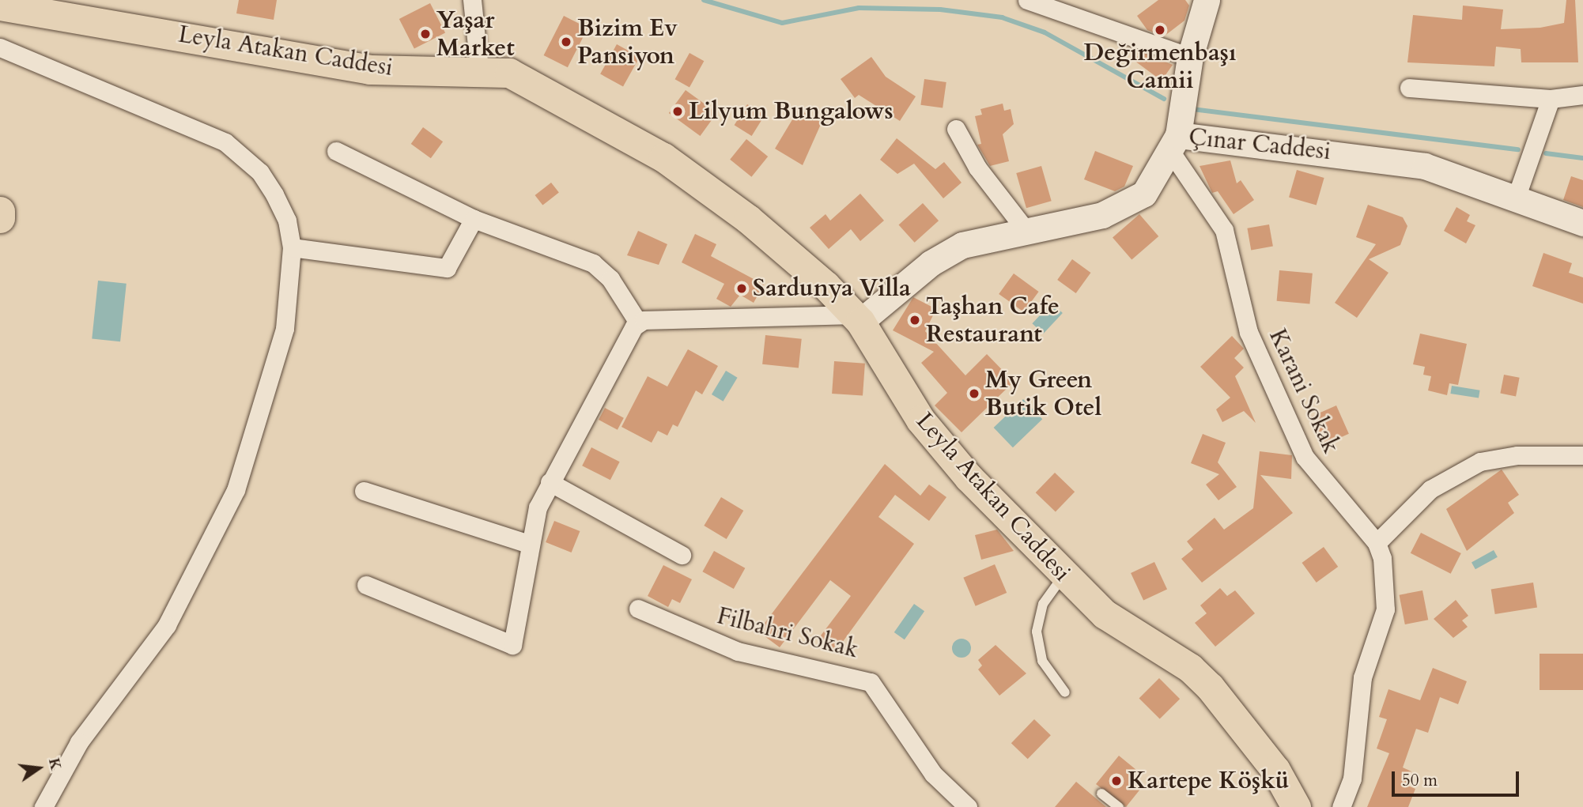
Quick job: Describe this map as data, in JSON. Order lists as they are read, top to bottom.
{
  "streets": {
    "main road": ["Leyla Atakan Caddesi"],
    "street": ["Çınar Caddesi", "Karani Sokak", "Filbahri Sokak"]
  },
  "crossings": [
    ["Leyla Atakan Caddesi", "Çınar Caddesi"],
    ["Çınar Caddesi", "Karani Sokak"]
  ],
  "places": [
    "Değirmenbaşı Camii",
    "Yaşar Market",
    "Bizim Ev Pansiyon",
    "Lilyum Bungalows",
    "Sardunya Villa",
    "Taşhan Cafe Restaurant",
    "My Green Butik Otel",
    "Kartepe Köşkü"
  ],
  "scale_bar": "50 m",
  "north": "right"
}
